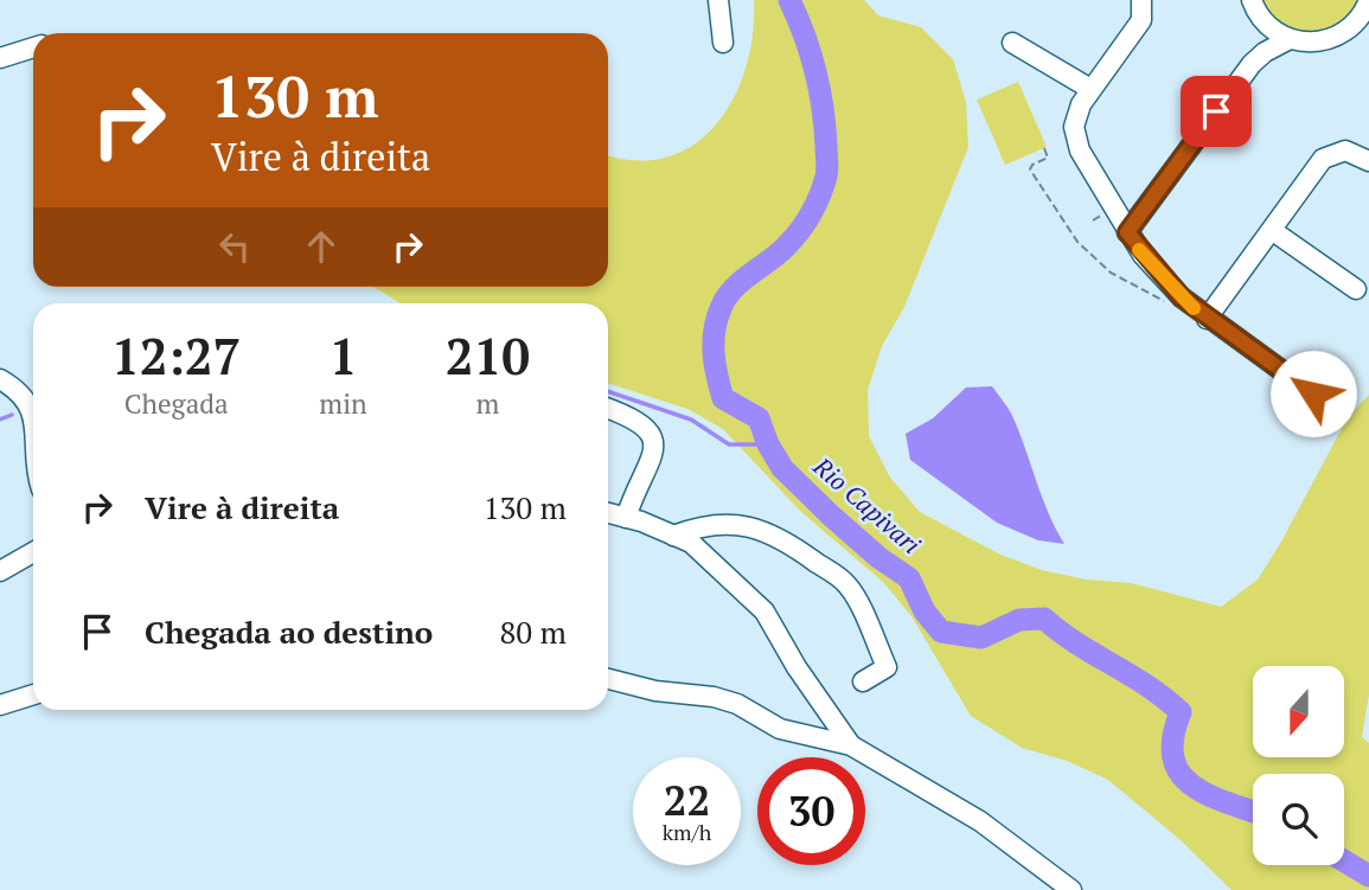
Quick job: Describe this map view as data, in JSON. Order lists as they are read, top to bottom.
{
  "water": ["Rio Capivari"],
  "north": "bottom",
  "page": {
    "turn": ["130 m", "Vire à direita"],
    "eta": [
      "12:27",
      "Chegada",
      "1",
      "min",
      "210",
      "m"
    ],
    "list": [
      {
        "name": "Vire à direita",
        "value": "130 m"
      },
      {
        "name": "Chegada ao destino",
        "value": "80 m"
      }
    ],
    "speed": "22 km/h",
    "limit": "30"
  }
}
